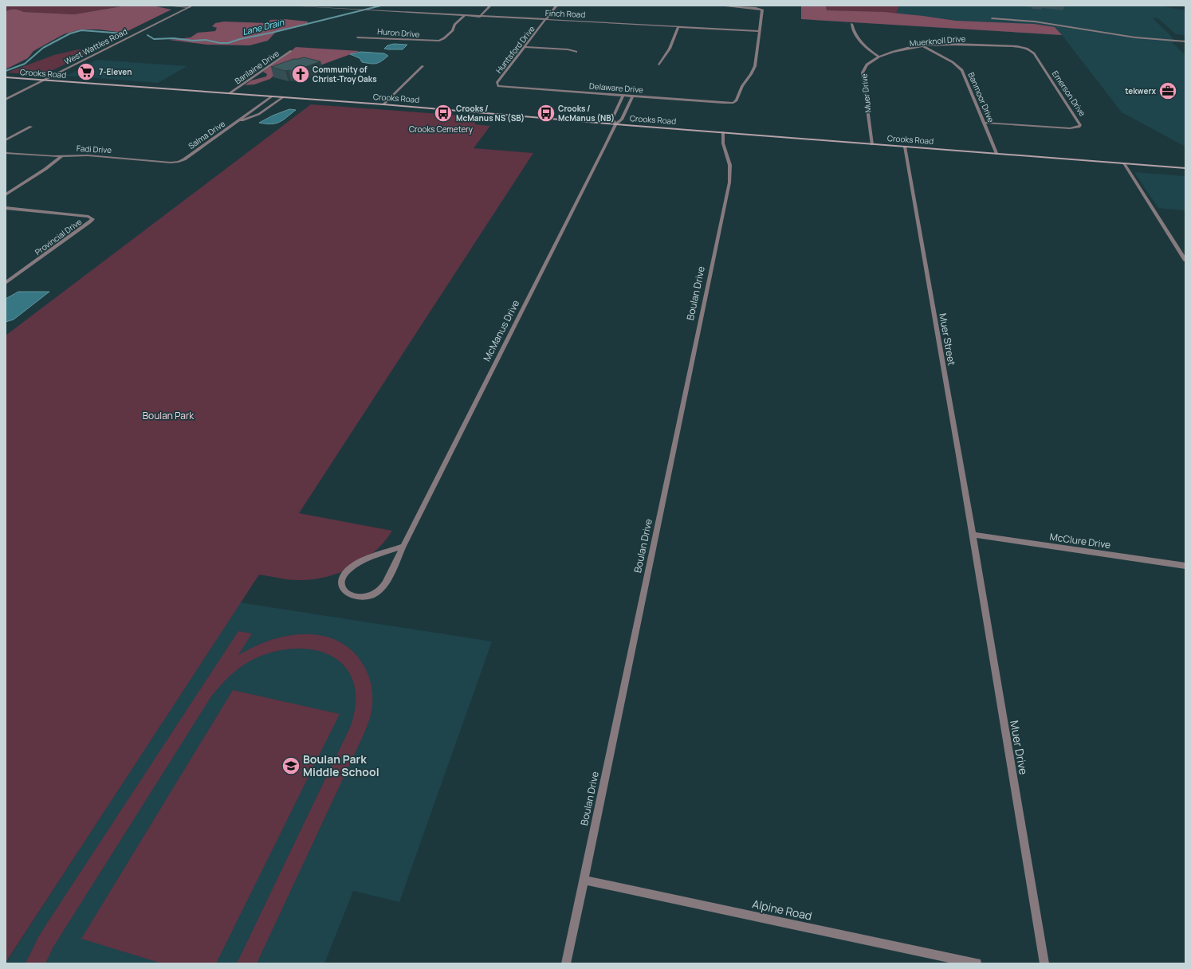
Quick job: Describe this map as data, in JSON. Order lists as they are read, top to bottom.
{
  "streets": {
    "main road": ["Crooks Road"],
    "street": [
      "Finch Road",
      "Huron Drive",
      "Muerknoll Drive",
      "West Wattles Road",
      "Huntsford Drive",
      "Barilaine Drive",
      "Delaware Drive",
      "Muer Drive",
      "Emerson Drive",
      "Banmoor Drive",
      "Salma Drive",
      "Fadi Drive",
      "Provincial Drive",
      "Boulan Drive",
      "McManus Drive",
      "Muer Street",
      "McClure Drive",
      "Alpine Road"
    ]
  },
  "crossings": [
    ["Finch Road", "Huron Drive"],
    ["Finch Road", "Huntsford Drive"],
    ["Finch Road", "Delaware Drive"],
    ["Muerknoll Drive", "Muer Drive"],
    ["Muerknoll Drive", "Emerson Drive"],
    ["Muerknoll Drive", "Banmoor Drive"],
    ["West Wattles Road", "Crooks Road"],
    ["Huntsford Drive", "Delaware Drive"],
    ["Barilaine Drive", "Crooks Road"],
    ["Crooks Road", "Muer Drive"],
    ["Crooks Road", "Banmoor Drive"],
    ["Crooks Road", "Salma Drive"],
    ["Crooks Road", "Boulan Drive"],
    ["Crooks Road", "McManus Drive"],
    ["Crooks Road", "Muer Street"],
    ["Muer Drive", "Muer Street"],
    ["Muer Drive", "McClure Drive"],
    ["Emerson Drive", "Banmoor Drive"],
    ["Salma Drive", "Fadi Drive"],
    ["Boulan Drive", "Alpine Road"],
    ["Muer Street", "McClure Drive"]
  ],
  "water": ["Lane Drain"],
  "parks": ["Crooks Cemetery", "Boulan Park"],
  "places": {
    "supermarket": ["7-Eleven"],
    "church": ["Community of Christ-Troy Oaks"],
    "office": ["tekwerx"],
    "bus stop": ["Crooks / McManus NS (SB)", "Crooks / McManus (NB)"],
    "school or university": ["Boulan Park Middle School"]
  }
}
